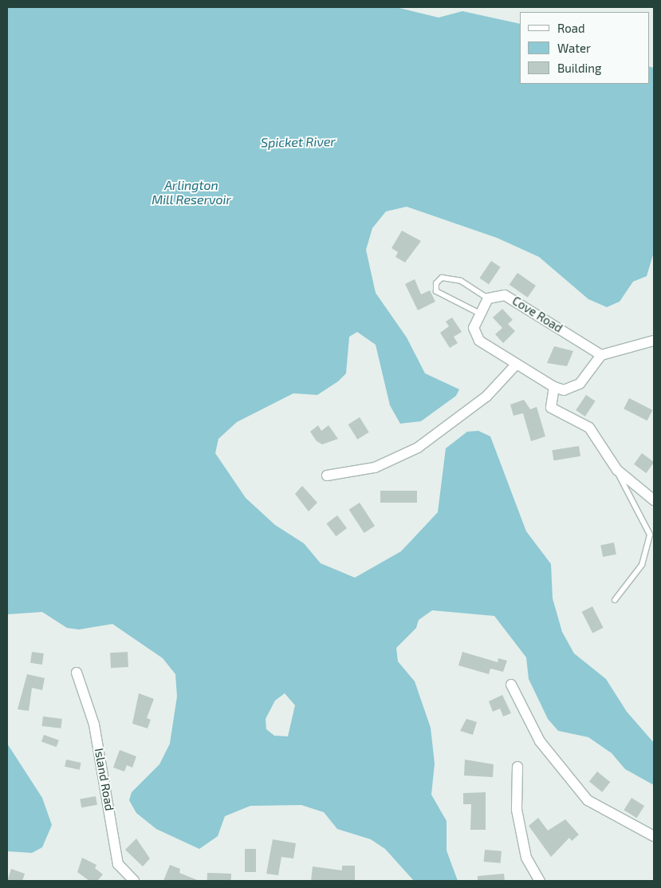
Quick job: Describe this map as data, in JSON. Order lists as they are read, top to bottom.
{
  "streets": {
    "street": ["Cove Road", "Island Road"]
  },
  "water": ["Spicket River", "Arlington Mill Reservoir"],
  "legend": ["Road", "Water", "Building"]
}
